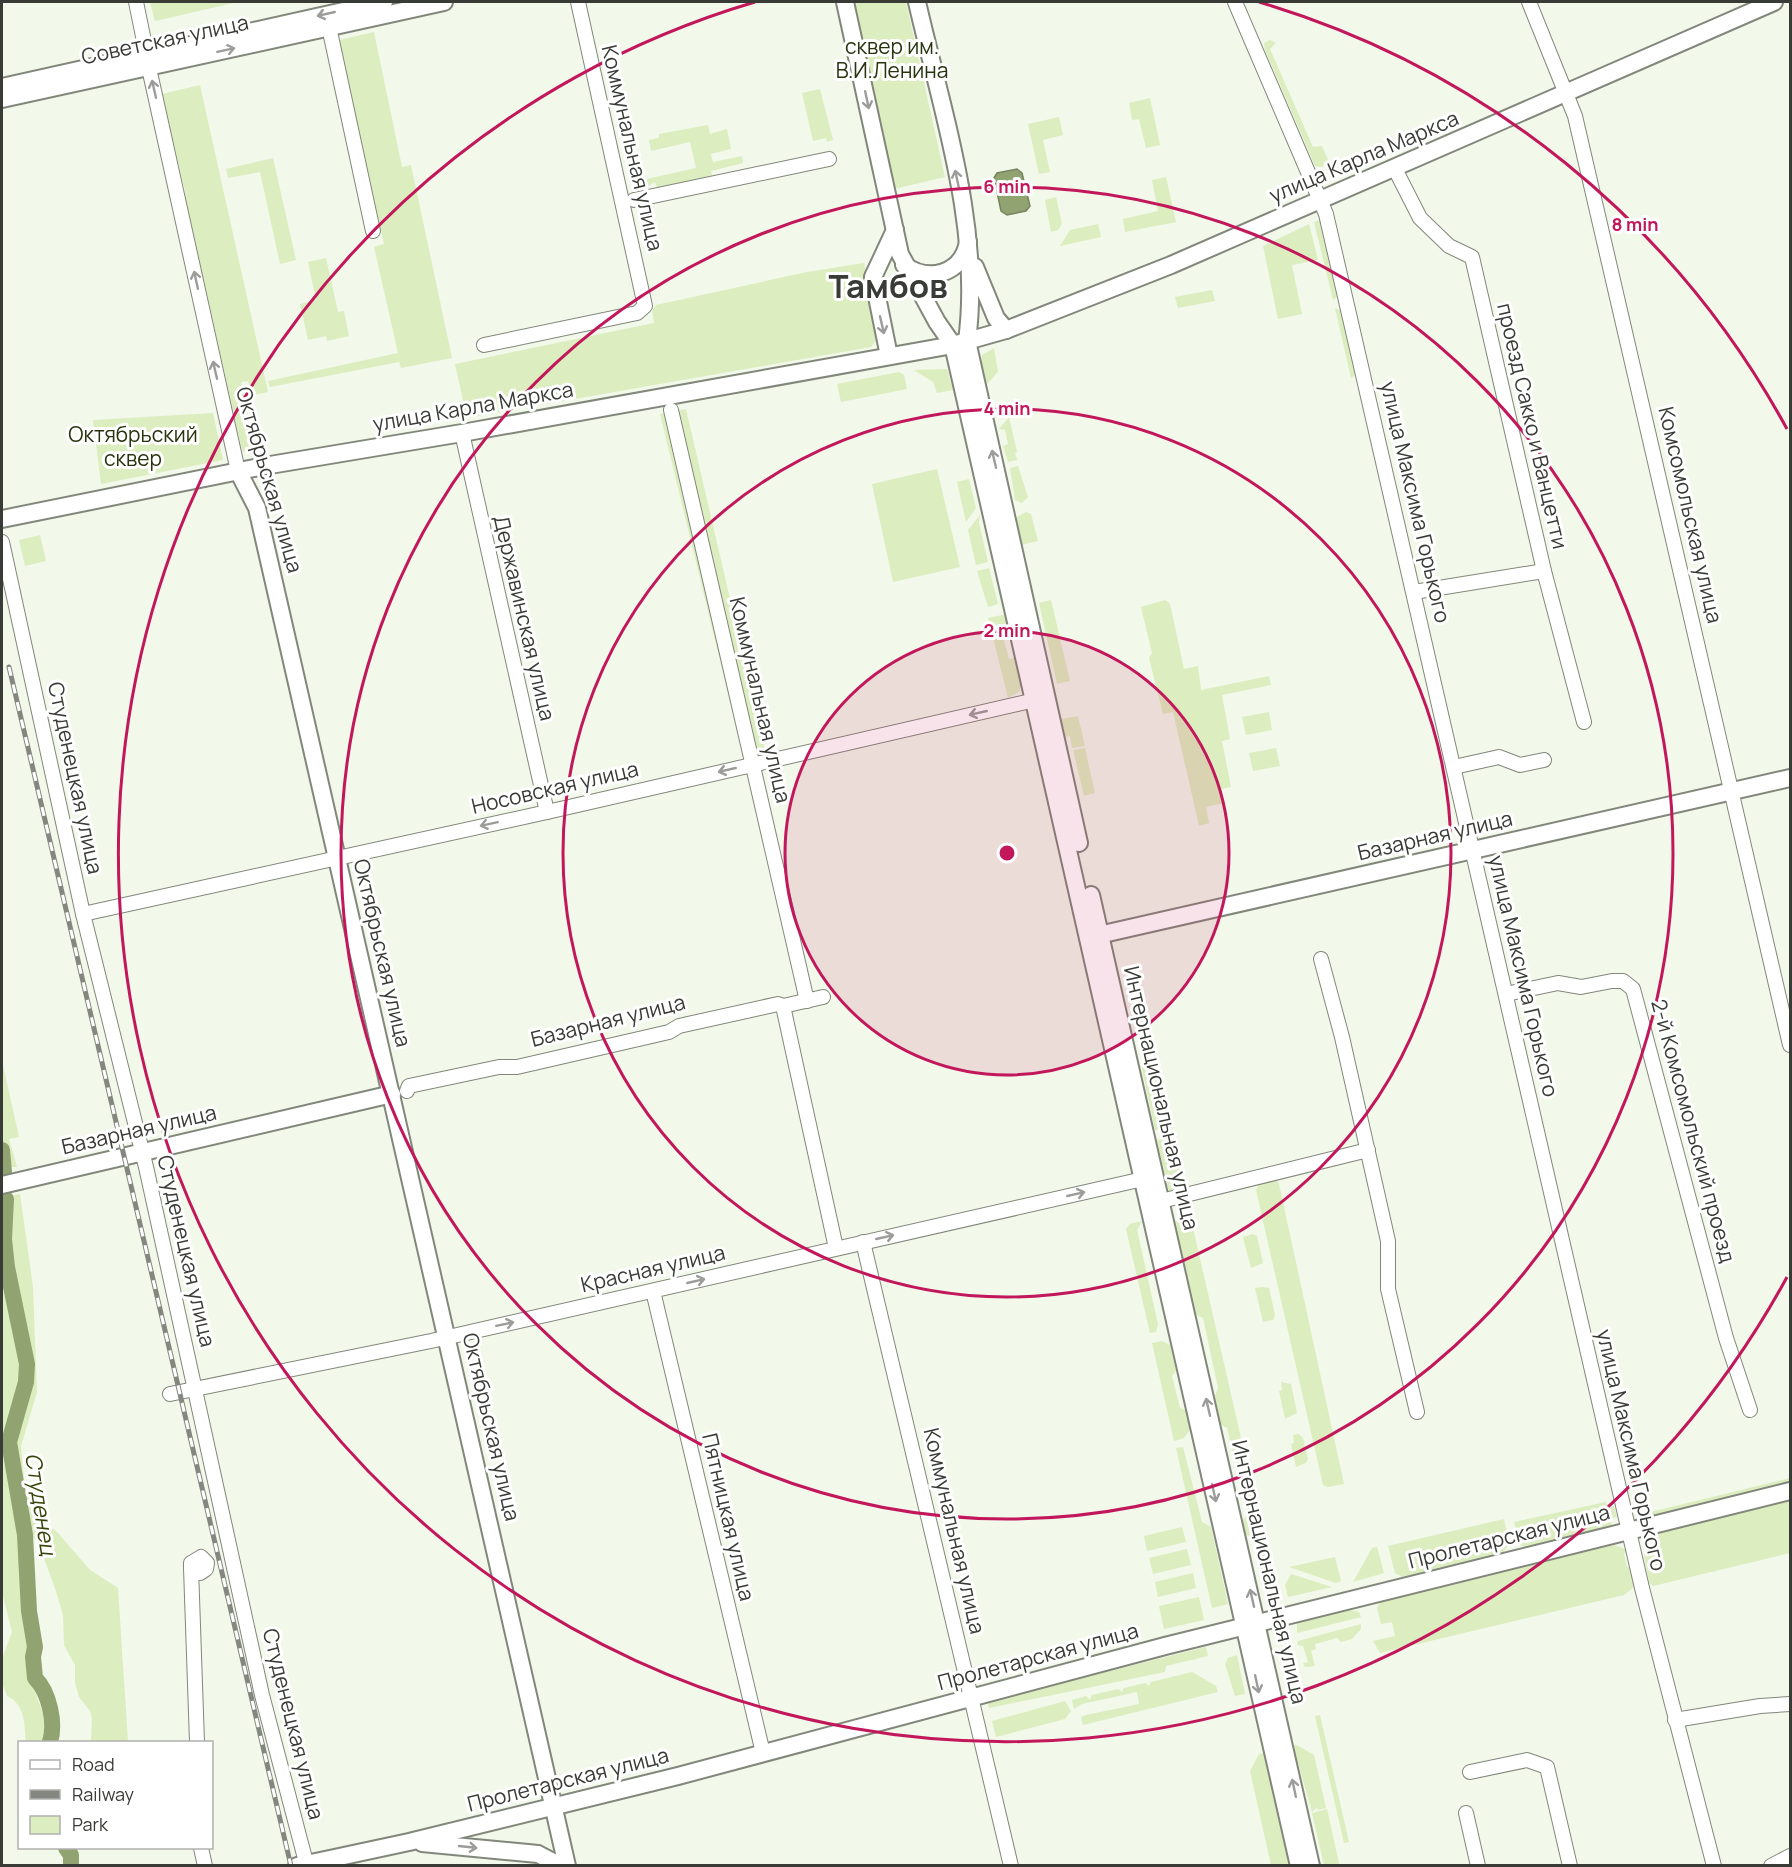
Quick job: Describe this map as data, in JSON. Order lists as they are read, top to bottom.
{
  "streets": {
    "main road": [
      "Советская улица",
      "улица Карла Маркса",
      "Октябрьская улица",
      "Базарная улица",
      "Интернациональная улица",
      "Пролетарская улица"
    ],
    "street": [
      "Коммунальная улица",
      "проезд Сакко и Ванцетти",
      "улица Максима Горького",
      "Комсомольская улица",
      "Державинская улица",
      "Студенецкая улица",
      "Носовская улица",
      "2-й Комсомольский проезд",
      "Красная улица",
      "Пятницкая улица"
    ]
  },
  "crossings": [
    ["Советская улица", "Октябрьская улица"],
    ["Коммунальная улица", "Носовская улица"],
    ["Коммунальная улица", "Базарная улица"],
    ["Коммунальная улица", "Красная улица"],
    ["Коммунальная улица", "Пролетарская улица"],
    ["улица Карла Маркса", "проезд Сакко и Ванцетти"],
    ["улица Карла Маркса", "Октябрьская улица"],
    ["улица Карла Маркса", "улица Максима Горького"],
    ["улица Карла Маркса", "Комсомольская улица"],
    ["улица Карла Маркса", "Державинская улица"],
    ["улица Карла Маркса", "Интернациональная улица"],
    ["Октябрьская улица", "Носовская улица"],
    ["Октябрьская улица", "Базарная улица"],
    ["Октябрьская улица", "Красная улица"],
    ["Октябрьская улица", "Пролетарская улица"],
    ["улица Максима Горького", "Базарная улица"],
    ["улица Максима Горького", "2-й Комсомольский проезд"],
    ["улица Максима Горького", "Пролетарская улица"],
    ["Комсомольская улица", "Базарная улица"],
    ["Державинская улица", "Носовская улица"],
    ["Студенецкая улица", "Носовская улица"],
    ["Студенецкая улица", "Базарная улица"],
    ["Студенецкая улица", "Красная улица"],
    ["Студенецкая улица", "Пролетарская улица"],
    ["Носовская улица", "Интернациональная улица"],
    ["Базарная улица", "Интернациональная улица"],
    ["Интернациональная улица", "Красная улица"],
    ["Интернациональная улица", "Пролетарская улица"],
    ["Красная улица", "Пятницкая улица"],
    ["Пятницкая улица", "Пролетарская улица"]
  ],
  "one_way": ["Носовская улица", "Красная улица"],
  "districts": ["Тамбов"],
  "water": ["Студенец"],
  "parks": ["сквер им. В.И.Ленина", "Октябрьский сквер"],
  "legend": ["Road", "Railway", "Park"],
  "rings": [
    "6 min",
    "8 min",
    "4 min",
    "2 min"
  ]
}
